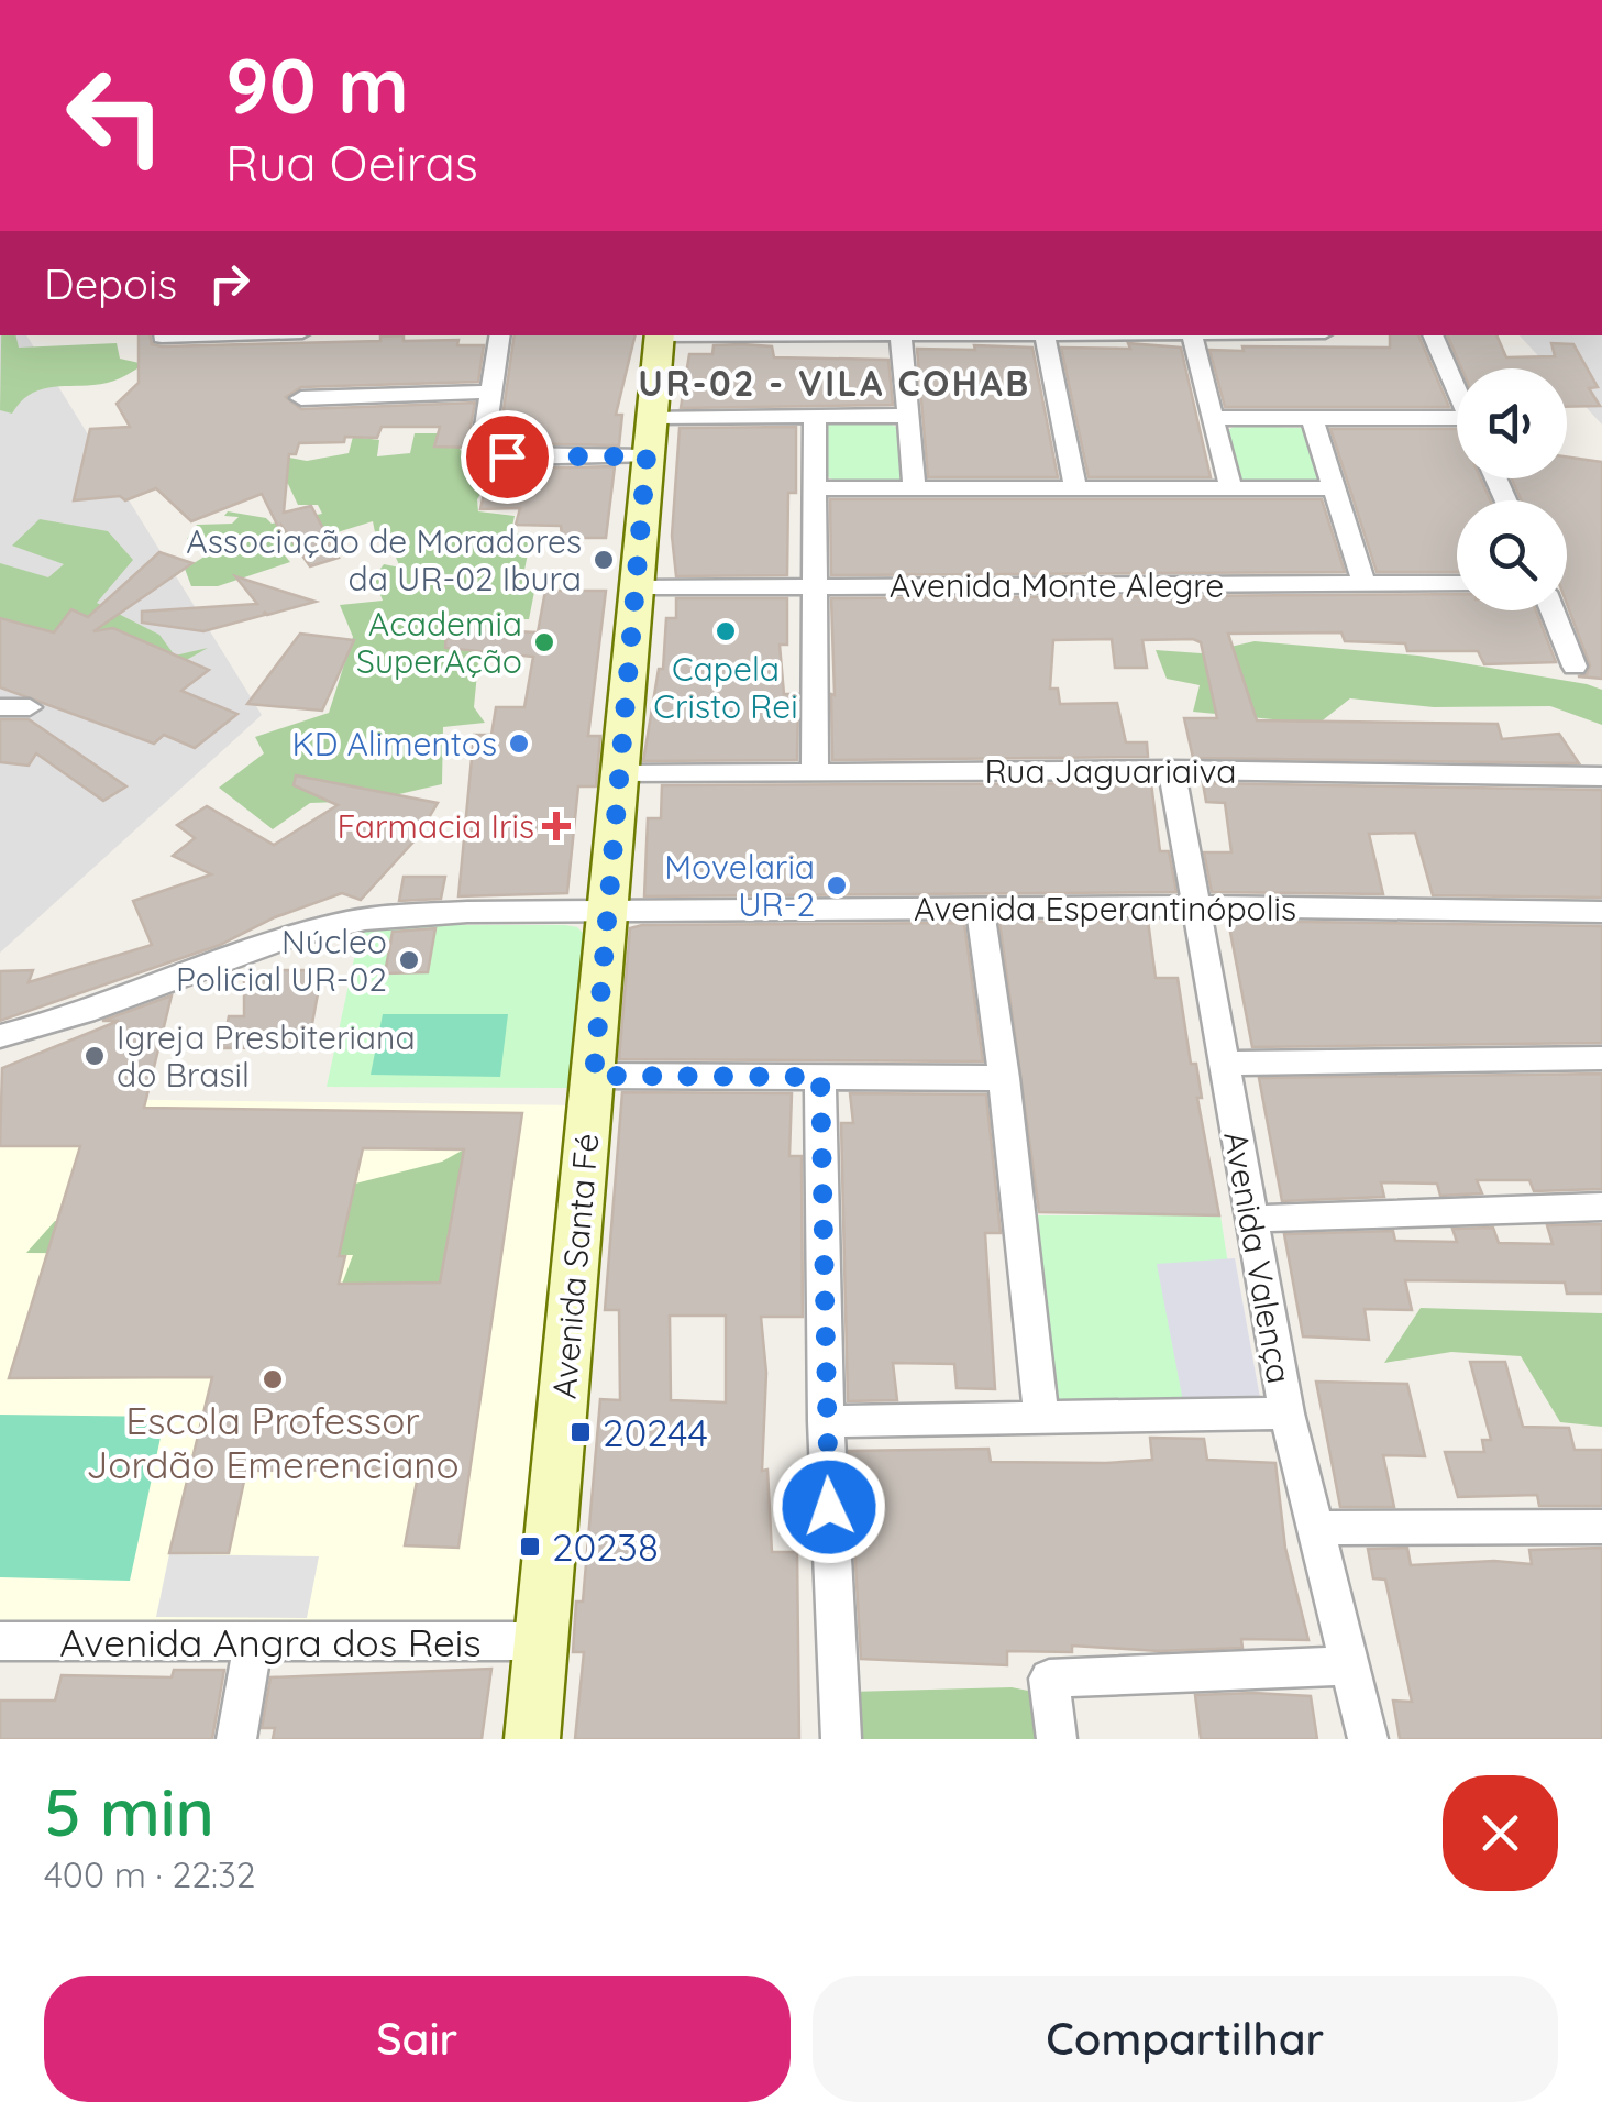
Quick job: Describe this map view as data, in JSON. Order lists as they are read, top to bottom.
{
  "streets": {
    "main road": ["Avenida Santa Fé"],
    "street": [
      "Avenida Monte Alegre",
      "Rua Jaguariaiva",
      "Avenida Esperantinópolis",
      "Avenida Valença",
      "Avenida Angra dos Reis"
    ]
  },
  "crossings": [
    ["Avenida Monte Alegre", "Avenida Santa Fé"],
    ["Rua Jaguariaiva", "Avenida Valença"],
    ["Rua Jaguariaiva", "Avenida Santa Fé"],
    ["Avenida Esperantinópolis", "Avenida Valença"],
    ["Avenida Esperantinópolis", "Avenida Santa Fé"],
    ["Avenida Santa Fé", "Avenida Angra dos Reis"]
  ],
  "districts": ["UR-02 - VILA COHAB"],
  "places": {
    "other": [
      "Associação de Moradores da UR-02 Ibura",
      "Capela Cristo Rei",
      "Academia SuperAção",
      "KD Alimentos",
      "Movelaria UR-2",
      "Núcleo Policial UR-02",
      "Igreja Presbiteriana do Brasil",
      "Escola Professor Jordão Emerenciano"
    ],
    "health": ["Farmacia Iris"],
    "transit": ["20244", "20238"]
  },
  "page": {
    "turn": ["90 m", "Rua Oeiras"],
    "then": "Depois",
    "heading": ["5 min", "400 m · 22:32"],
    "buttons": ["Sair", "Compartilhar"]
  }
}
